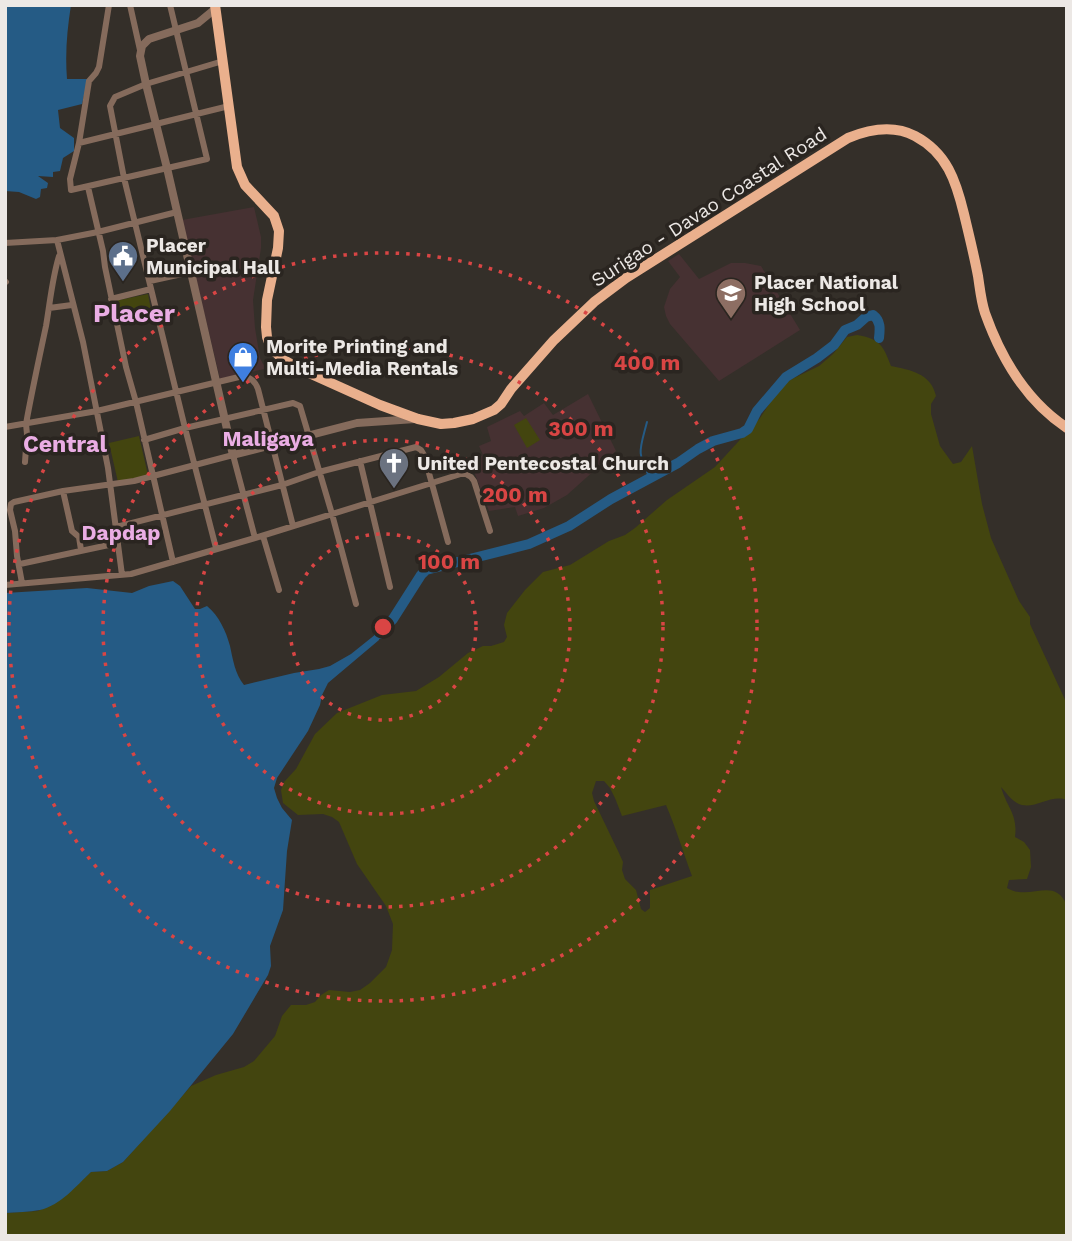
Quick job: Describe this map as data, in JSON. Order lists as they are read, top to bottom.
{
  "streets": {
    "highway": ["Surigao - Davao Coastal Road"]
  },
  "districts": [
    "Placer",
    "Maligaya",
    "Central",
    "Dapdap"
  ],
  "places": {
    "public building": ["Placer Municipal Hall"],
    "school or university": ["Placer National High School"],
    "shop": ["Morite Printing and Multi-Media Rentals"],
    "church": ["United Pentecostal Church"]
  },
  "rings": [
    "400 m",
    "300 m",
    "200 m",
    "100 m"
  ]
}
